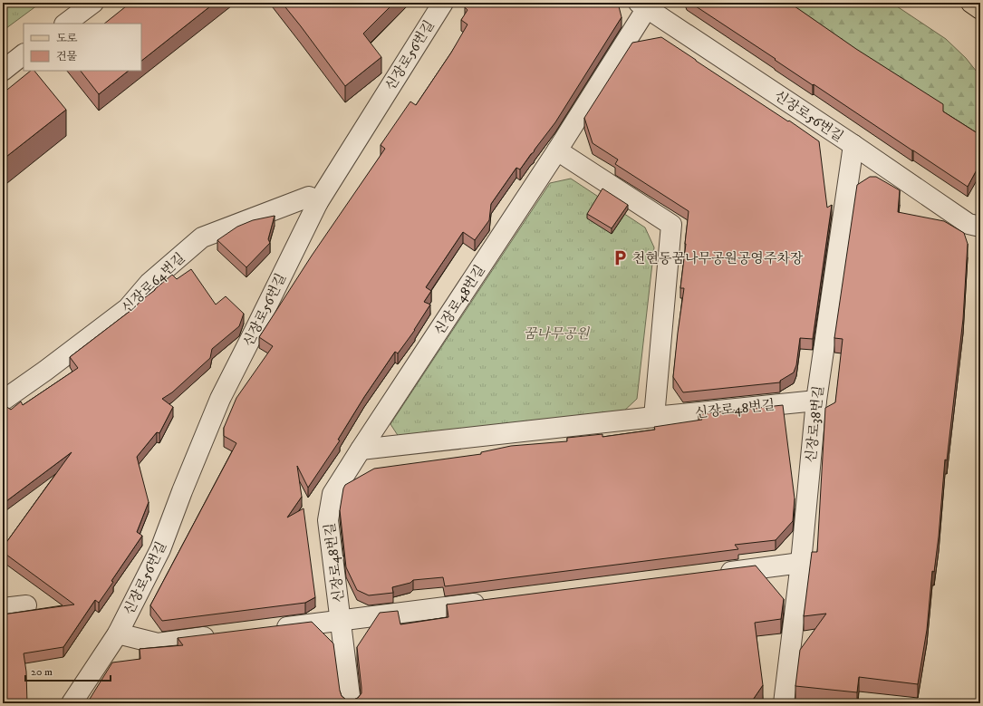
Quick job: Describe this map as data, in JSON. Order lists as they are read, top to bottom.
{
  "streets": {
    "street": [
      "신장로56번길",
      "신장로64번길",
      "신장로48번길",
      "신장로38번길"
    ]
  },
  "crossings": [
    ["신장로56번길", "신장로64번길"],
    ["신장로56번길", "신장로48번길"],
    ["신장로56번길", "신장로38번길"],
    ["신장로48번길", "신장로38번길"]
  ],
  "parks": ["꿈나무공원"],
  "places": {
    "parking": ["천현동꿈나무공원공영주차장"]
  },
  "legend": ["도로", "건물"],
  "scale_bar": "20 m"
}
